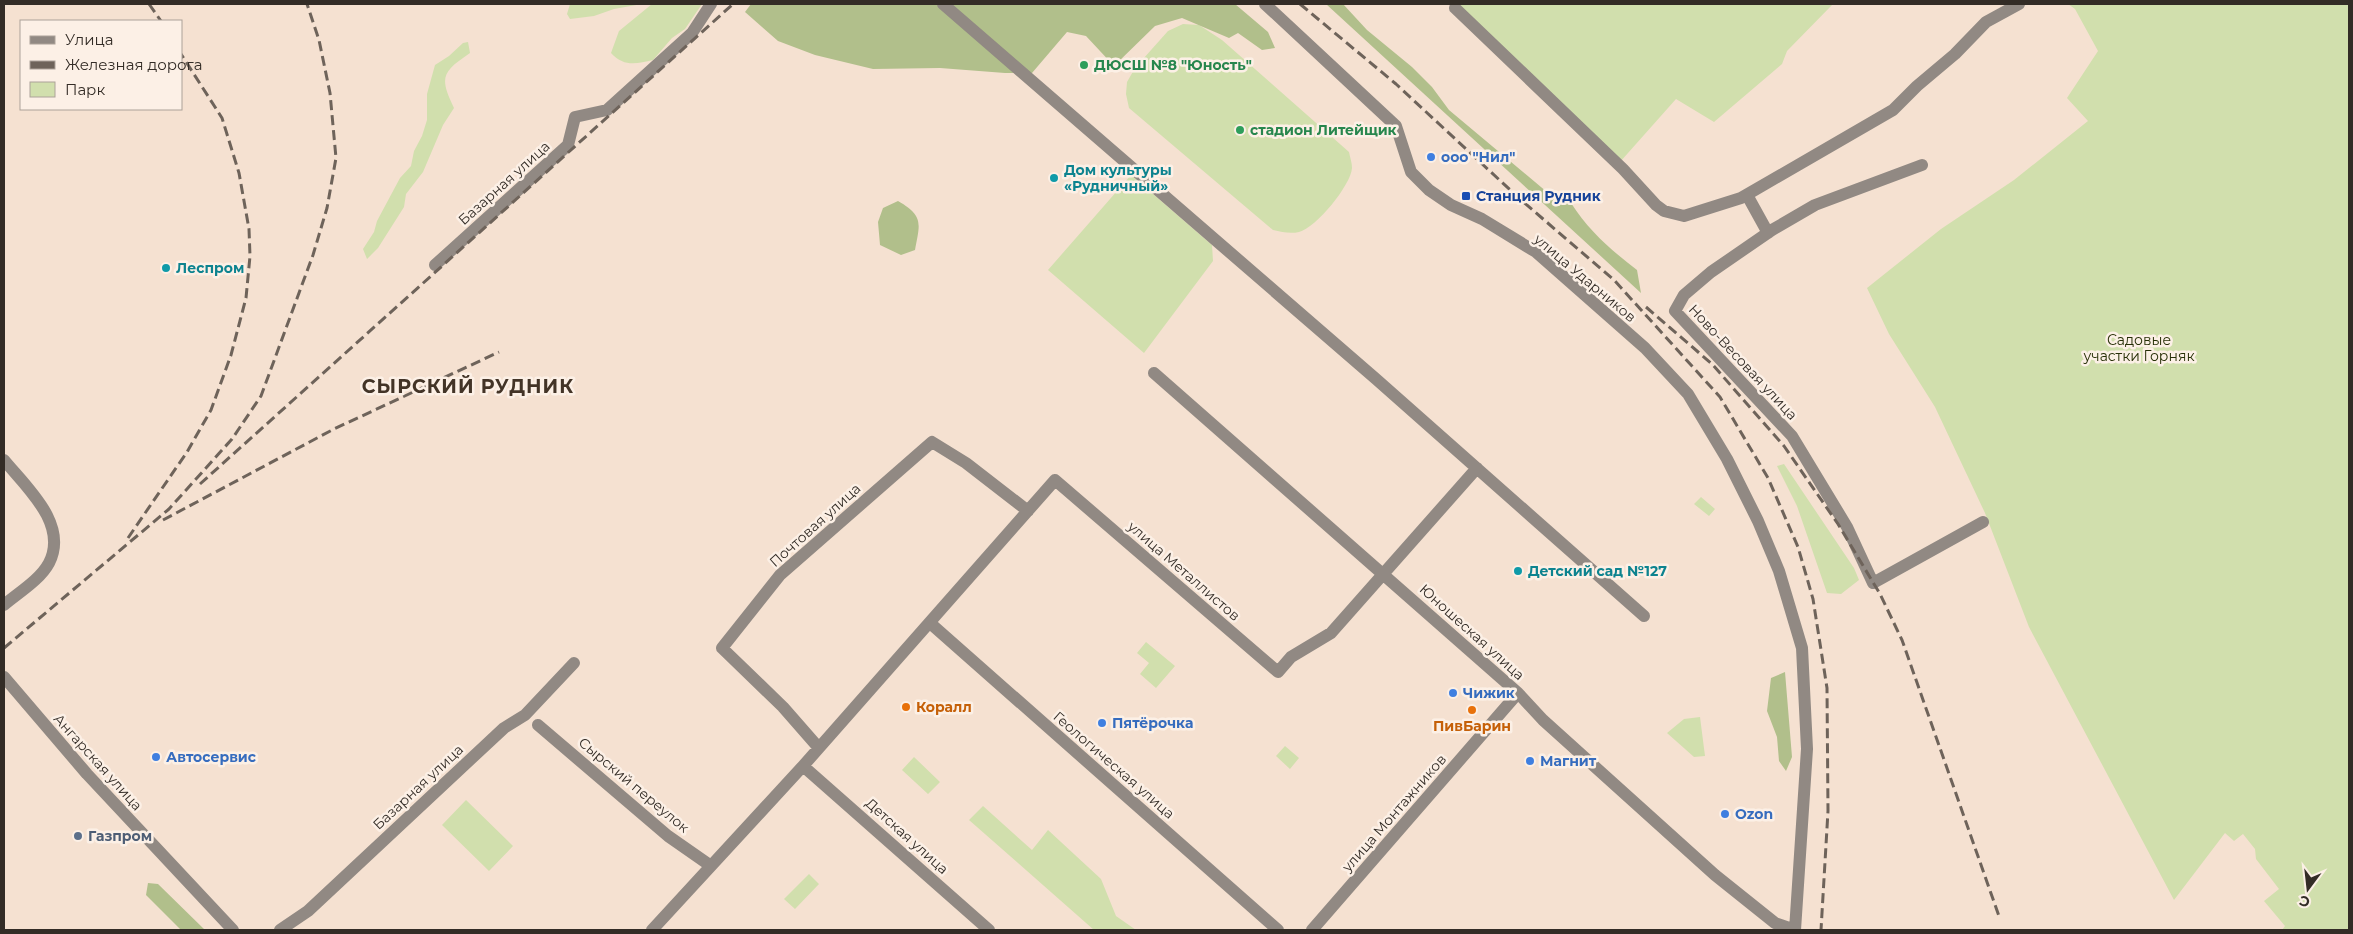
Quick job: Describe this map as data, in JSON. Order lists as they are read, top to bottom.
{
  "streets": {
    "street": [
      "Базарная улица",
      "улица Ударников",
      "Ново-Весовая улица",
      "Почтовая улица",
      "улица Металлистов",
      "Юношеская улица",
      "Ангарская улица",
      "Геологическая улица",
      "Сырский переулок",
      "улица Монтажников",
      "Детская улица"
    ]
  },
  "crossings": [
    ["улица Ударников", "Юношеская улица"],
    ["Почтовая улица", "улица Металлистов"],
    ["улица Металлистов", "Юношеская улица"],
    ["Юношеская улица", "улица Монтажников"]
  ],
  "districts": ["СЫРСКИЙ РУДНИК"],
  "parks": ["Садовые участки Горняк"],
  "places": {
    "other": [
      "ДЮСШ №8 \"Юность\"",
      "стадион Литейщик",
      "ооо \"Нил\"",
      "Дом культуры «Рудничный»",
      "Леспром",
      "Детский сад №127",
      "Чижик",
      "Коралл",
      "ПивБарин",
      "Пятёрочка",
      "Автосервис",
      "Магнит",
      "Ozon",
      "Газпром"
    ],
    "transit": ["Станция Рудник"]
  },
  "legend": ["Улица", "Железная дорога", "Парк"],
  "north": "bottom"
}
